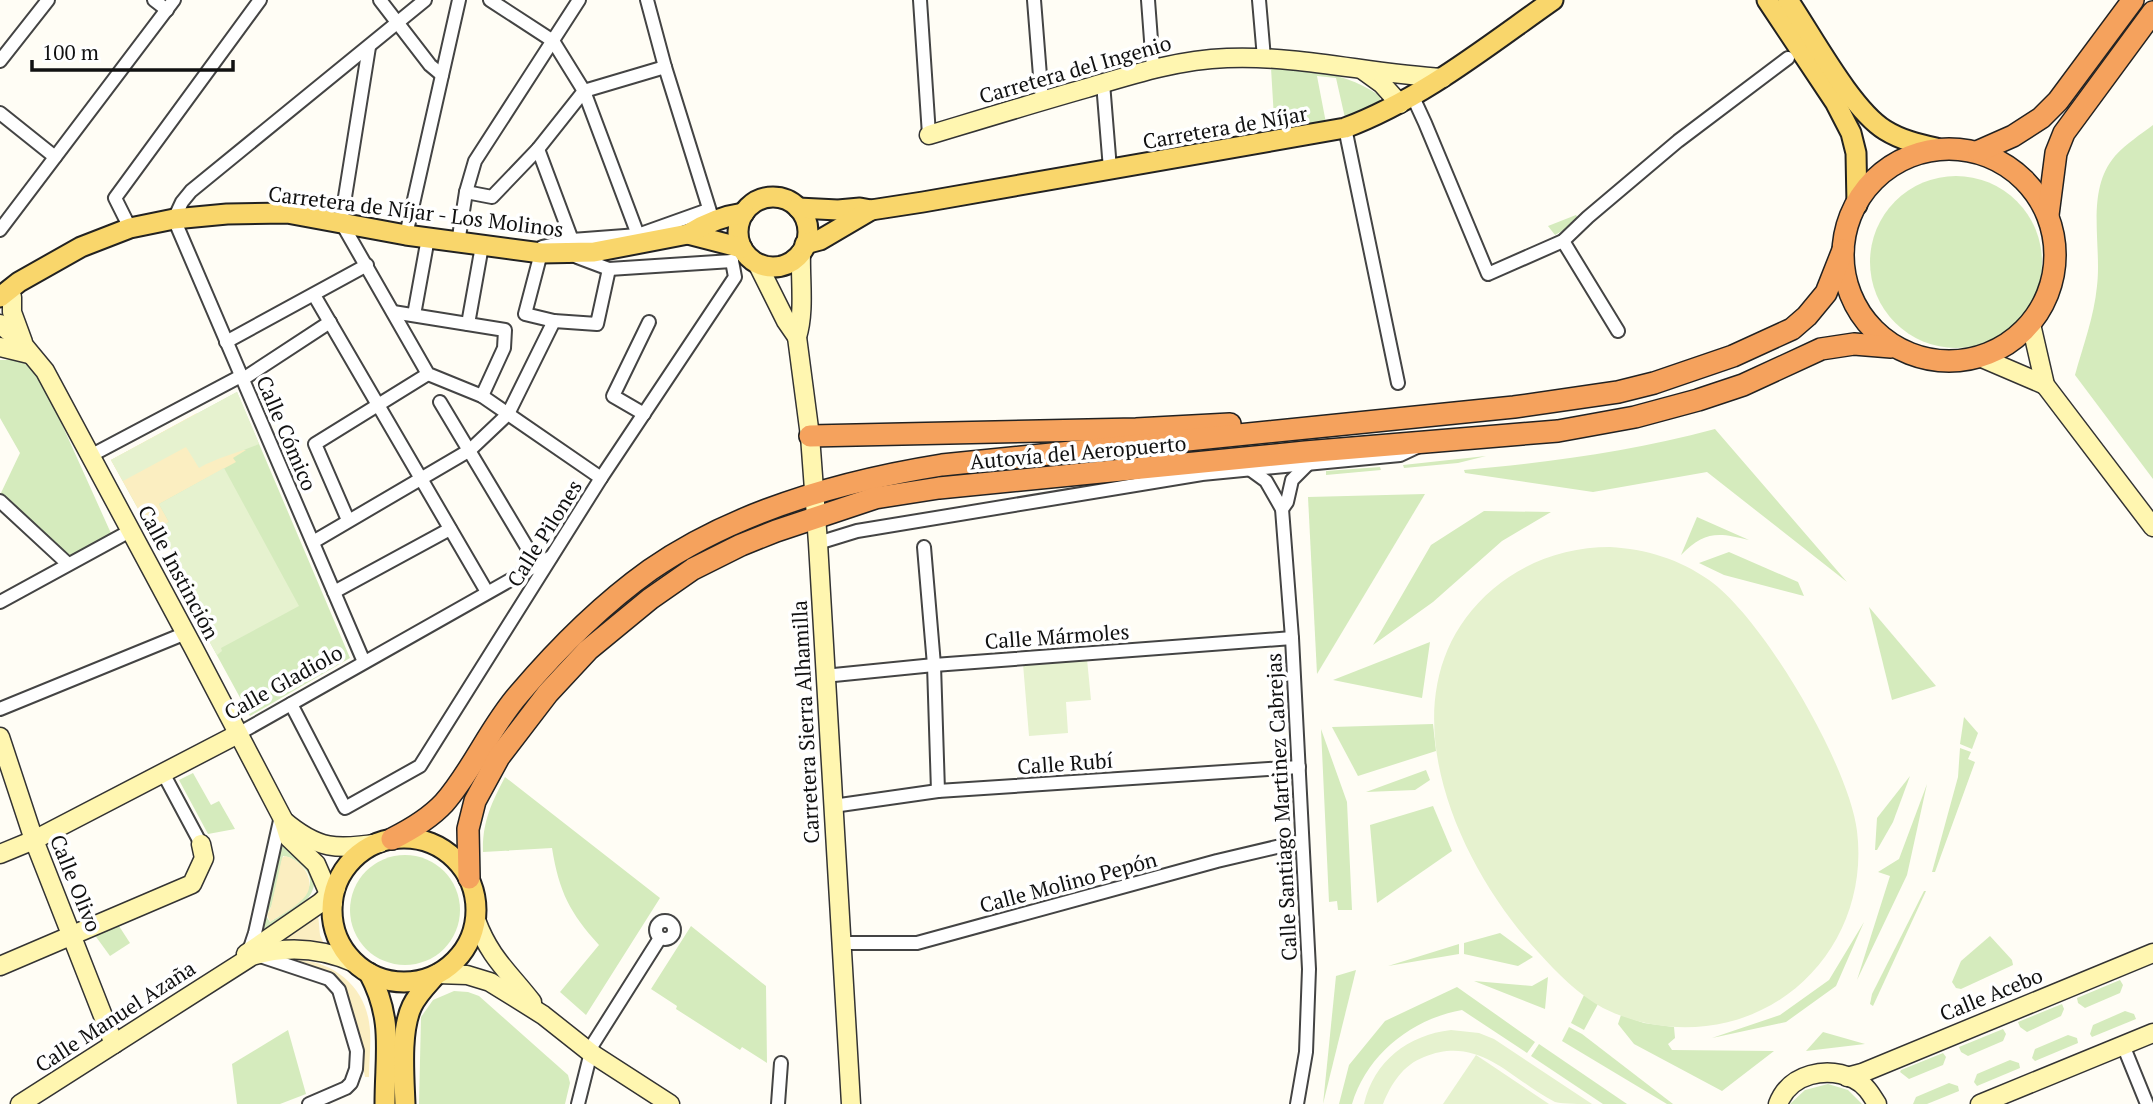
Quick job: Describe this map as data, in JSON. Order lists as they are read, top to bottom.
{
  "streets": {
    "highway": ["Autovía del Aeropuerto"],
    "main road": ["Carretera de Níjar", "Carretera de Níjar - Los Molinos"],
    "street": [
      "Carretera del Ingenio",
      "Calle Cómico",
      "Calle Pilones",
      "Calle Instinción",
      "Calle Mármoles",
      "Calle Gladiolo",
      "Carretera Sierra Alhamilla",
      "Calle Rubí",
      "Calle Santiago Martinez Cabrejas",
      "Calle Molino Pepón",
      "Calle Olivo",
      "Calle Acebo",
      "Calle Manuel Azaña"
    ]
  },
  "crossings": [
    ["Carretera del Ingenio", "Carretera de Níjar"],
    ["Carretera de Níjar", "Calle Pilones"],
    ["Carretera de Níjar", "Carretera Sierra Alhamilla"],
    ["Carretera de Níjar - Los Molinos", "Calle Cómico"],
    ["Carretera de Níjar - Los Molinos", "Calle Instinción"],
    ["Calle Cómico", "Calle Gladiolo"],
    ["Autovía del Aeropuerto", "Calle Instinción"],
    ["Autovía del Aeropuerto", "Carretera Sierra Alhamilla"],
    ["Autovía del Aeropuerto", "Calle Santiago Martinez Cabrejas"],
    ["Autovía del Aeropuerto", "Calle Manuel Azaña"],
    ["Calle Pilones", "Calle Gladiolo"],
    ["Calle Pilones", "Carretera Sierra Alhamilla"],
    ["Calle Instinción", "Calle Gladiolo"],
    ["Calle Instinción", "Calle Manuel Azaña"],
    ["Calle Mármoles", "Carretera Sierra Alhamilla"],
    ["Calle Mármoles", "Calle Santiago Martinez Cabrejas"],
    ["Calle Gladiolo", "Calle Olivo"],
    ["Carretera Sierra Alhamilla", "Calle Rubí"],
    ["Carretera Sierra Alhamilla", "Calle Molino Pepón"],
    ["Calle Rubí", "Calle Santiago Martinez Cabrejas"],
    ["Calle Santiago Martinez Cabrejas", "Calle Molino Pepón"],
    ["Calle Olivo", "Calle Manuel Azaña"]
  ],
  "scale_bar": "100 m"
}
